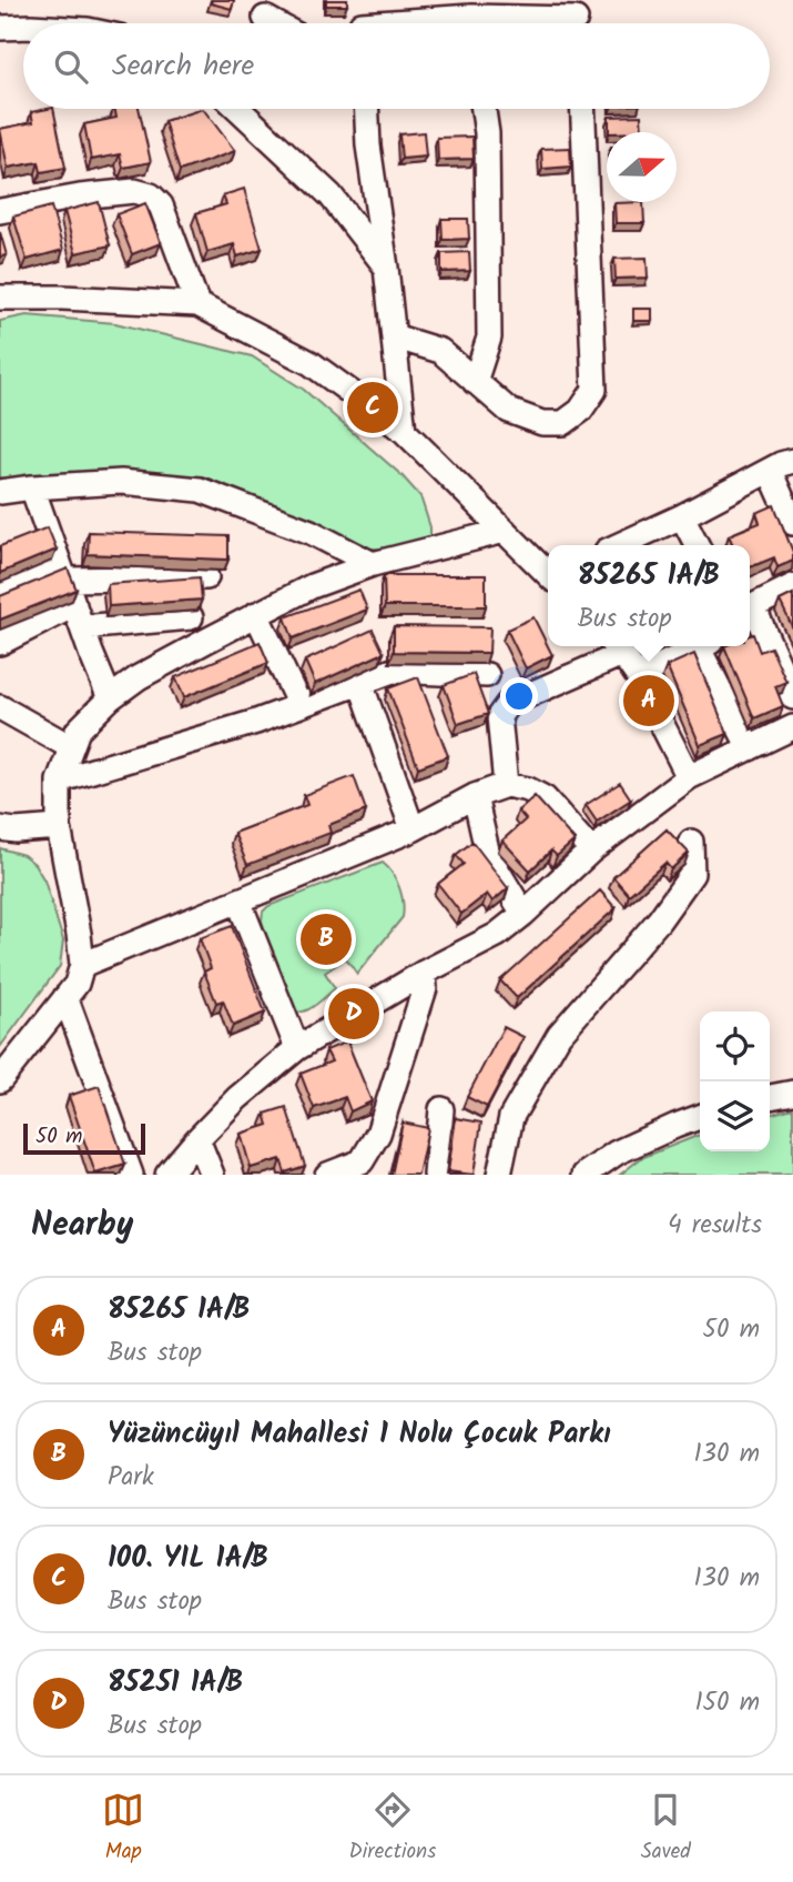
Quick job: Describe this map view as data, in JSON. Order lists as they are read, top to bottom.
{
  "scale_bar": "50 m",
  "north": "right",
  "page": {
    "search": "Search here",
    "pins": [
      "C",
      "A",
      "B",
      "D"
    ],
    "popup": ["85265 1A/B", "Bus stop"],
    "scale": "50 m",
    "heading": ["Nearby", "4 results"],
    "list": [
      {
        "mark": "A",
        "name": "85265 1A/B",
        "note": "Bus stop",
        "value": "50 m"
      },
      {
        "mark": "B",
        "name": "Yüzüncüyıl Mahallesi 1 Nolu Çocuk Parkı",
        "note": "Park",
        "value": "130 m"
      },
      {
        "mark": "C",
        "name": "100. YIL 1A/B",
        "note": "Bus stop",
        "value": "130 m"
      },
      {
        "mark": "D",
        "name": "85251 1A/B",
        "note": "Bus stop",
        "value": "150 m"
      }
    ],
    "nav": ["Map", "Directions", "Saved"]
  }
}
